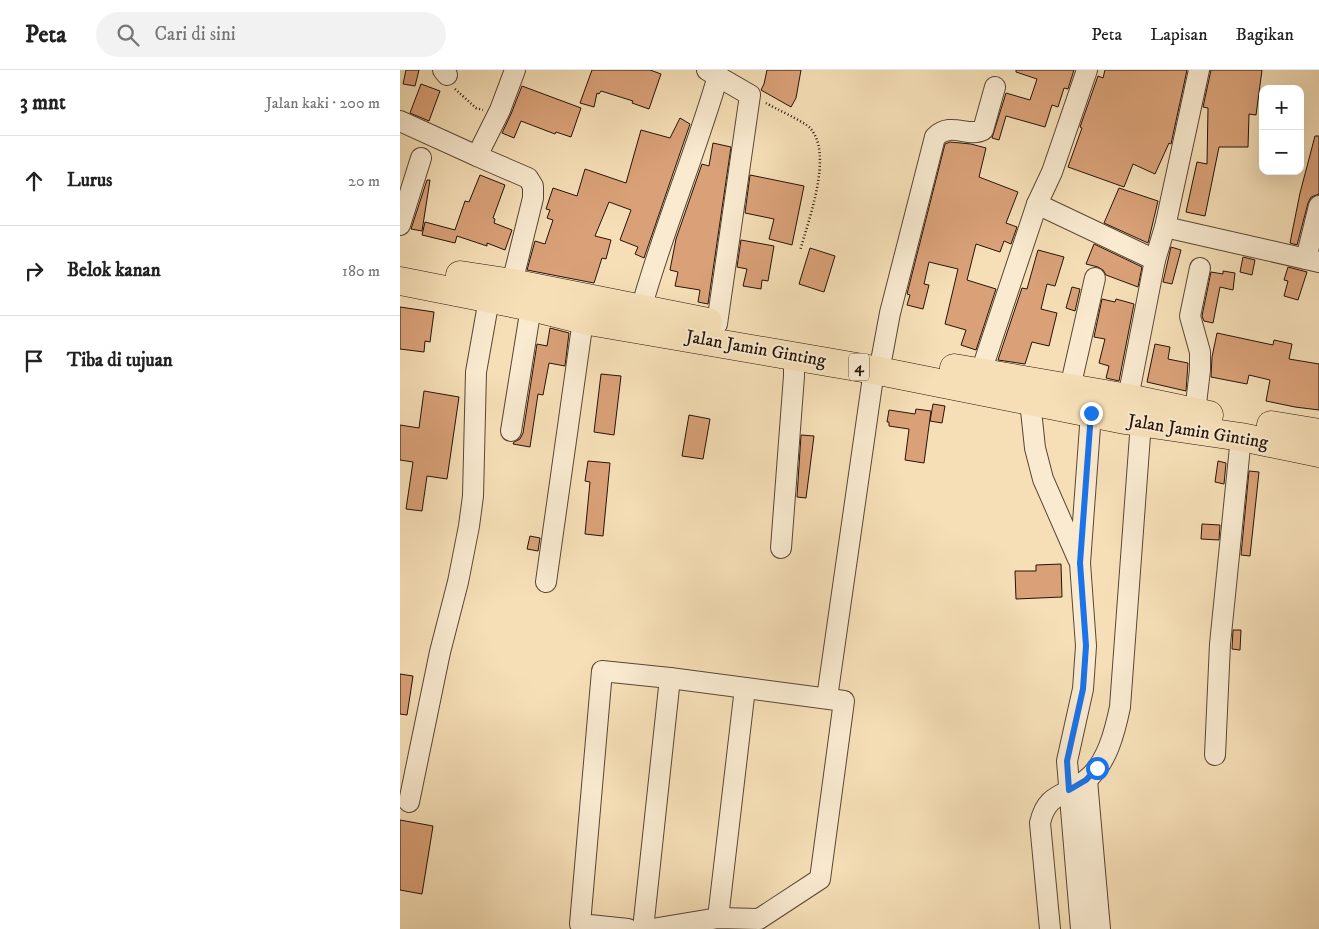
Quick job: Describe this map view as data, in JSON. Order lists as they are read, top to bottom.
{
  "streets": {
    "highway": ["Jalan Jamin Ginting", "4"]
  },
  "page": {
    "header": "Peta",
    "search": "Cari di sini",
    "nav": ["Peta", "Lapisan", "Bagikan"],
    "heading": ["3 mnt", "Jalan kaki · 200 m"],
    "map_buttons": ["+", "−"],
    "list": [
      ["Lurus", "20 m"],
      ["Belok kanan", "180 m"],
      "Tiba di tujuan"
    ]
  }
}
